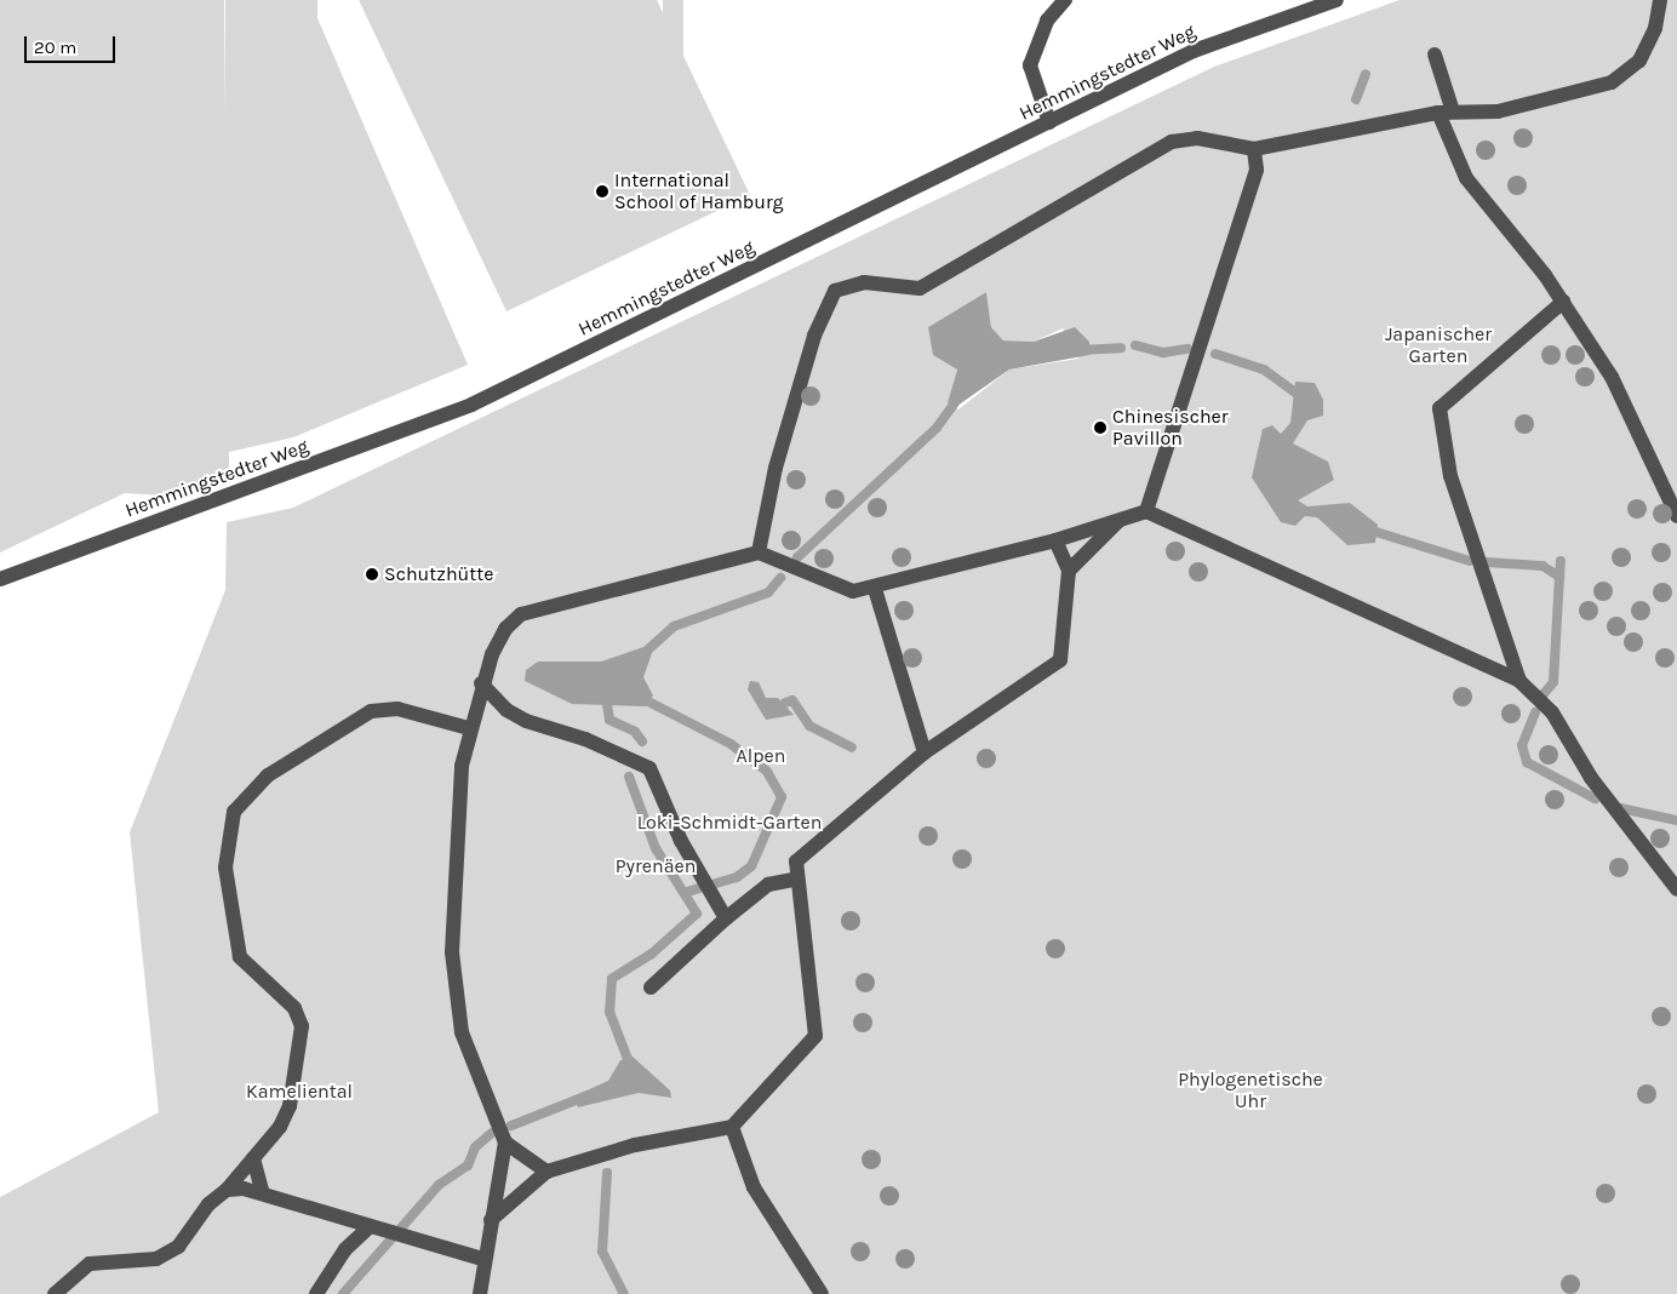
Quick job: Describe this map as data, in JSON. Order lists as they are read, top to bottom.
{
  "streets": {
    "street": ["Hemmingstedter Weg"]
  },
  "parks": [
    "Japanischer Garten",
    "Alpen",
    "Loki-Schmidt-Garten",
    "Pyrenäen",
    "Phylogenetische Uhr",
    "Kameliental"
  ],
  "places": ["International School of Hamburg", "Chinesischer Pavillon", "Schutzhütte"],
  "scale_bar": "20 m"
}
